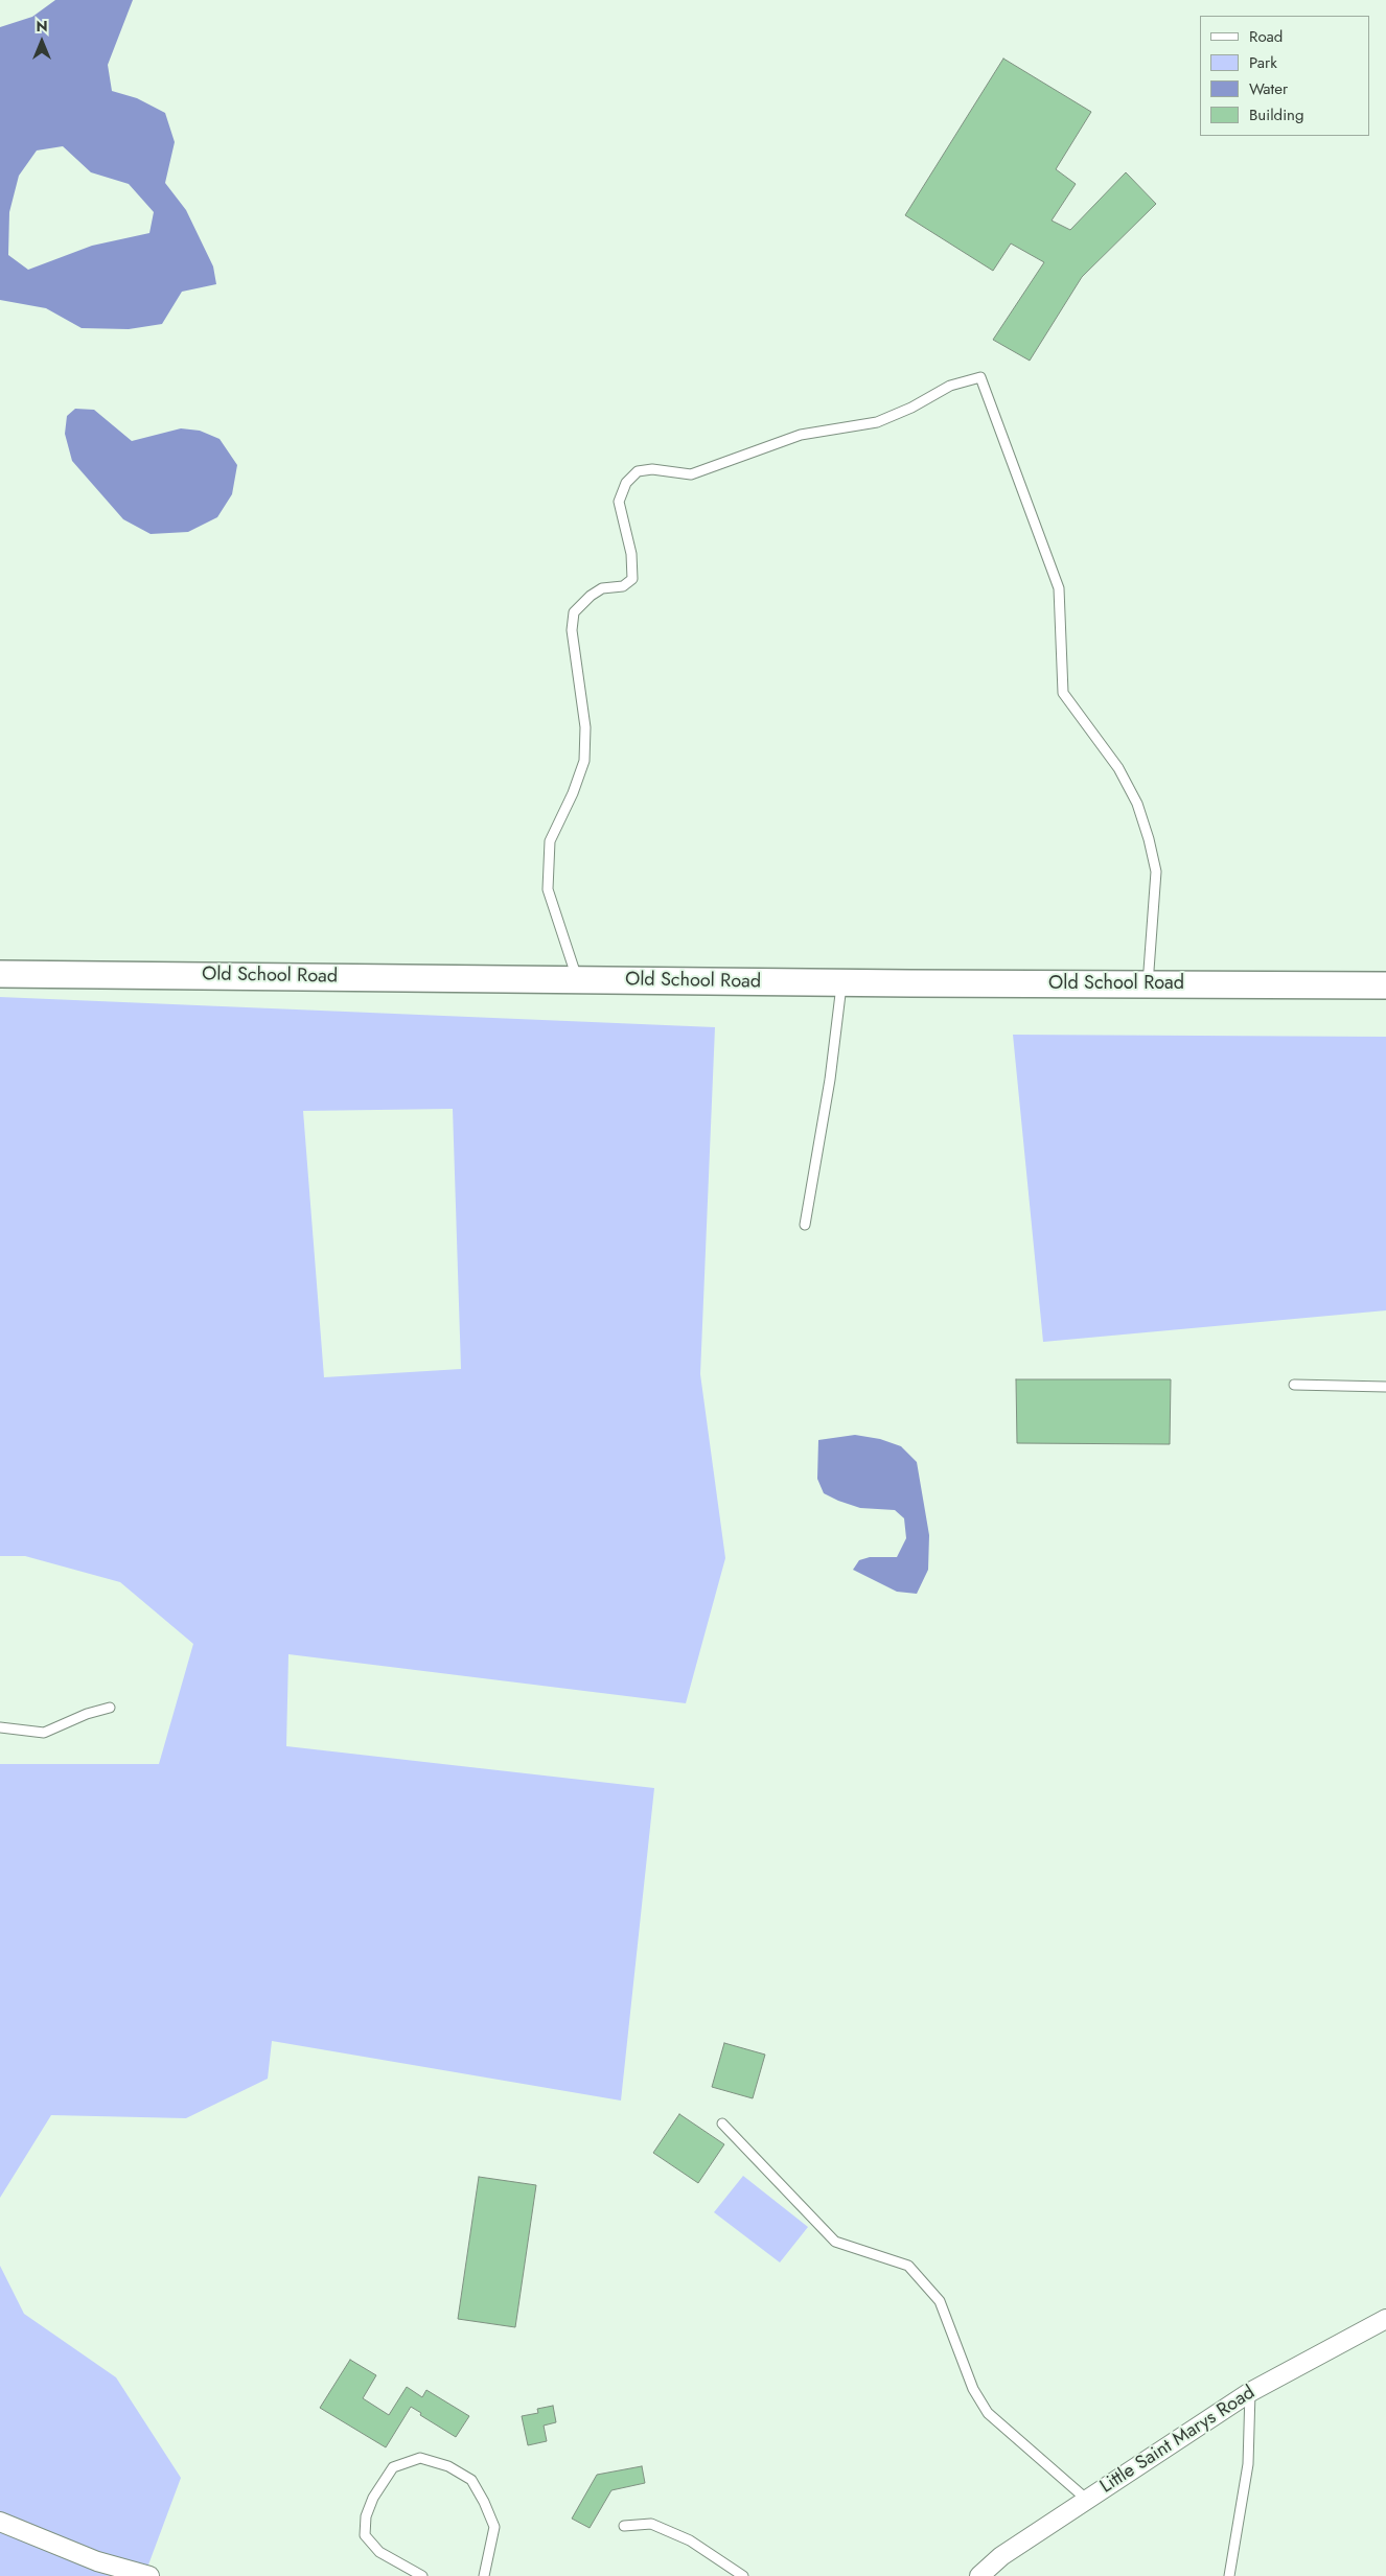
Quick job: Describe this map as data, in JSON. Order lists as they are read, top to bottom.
{
  "streets": {
    "street": ["Old School Road", "Little Saint Marys Road"]
  },
  "legend": [
    "Road",
    "Park",
    "Water",
    "Building"
  ],
  "north": "top"
}
